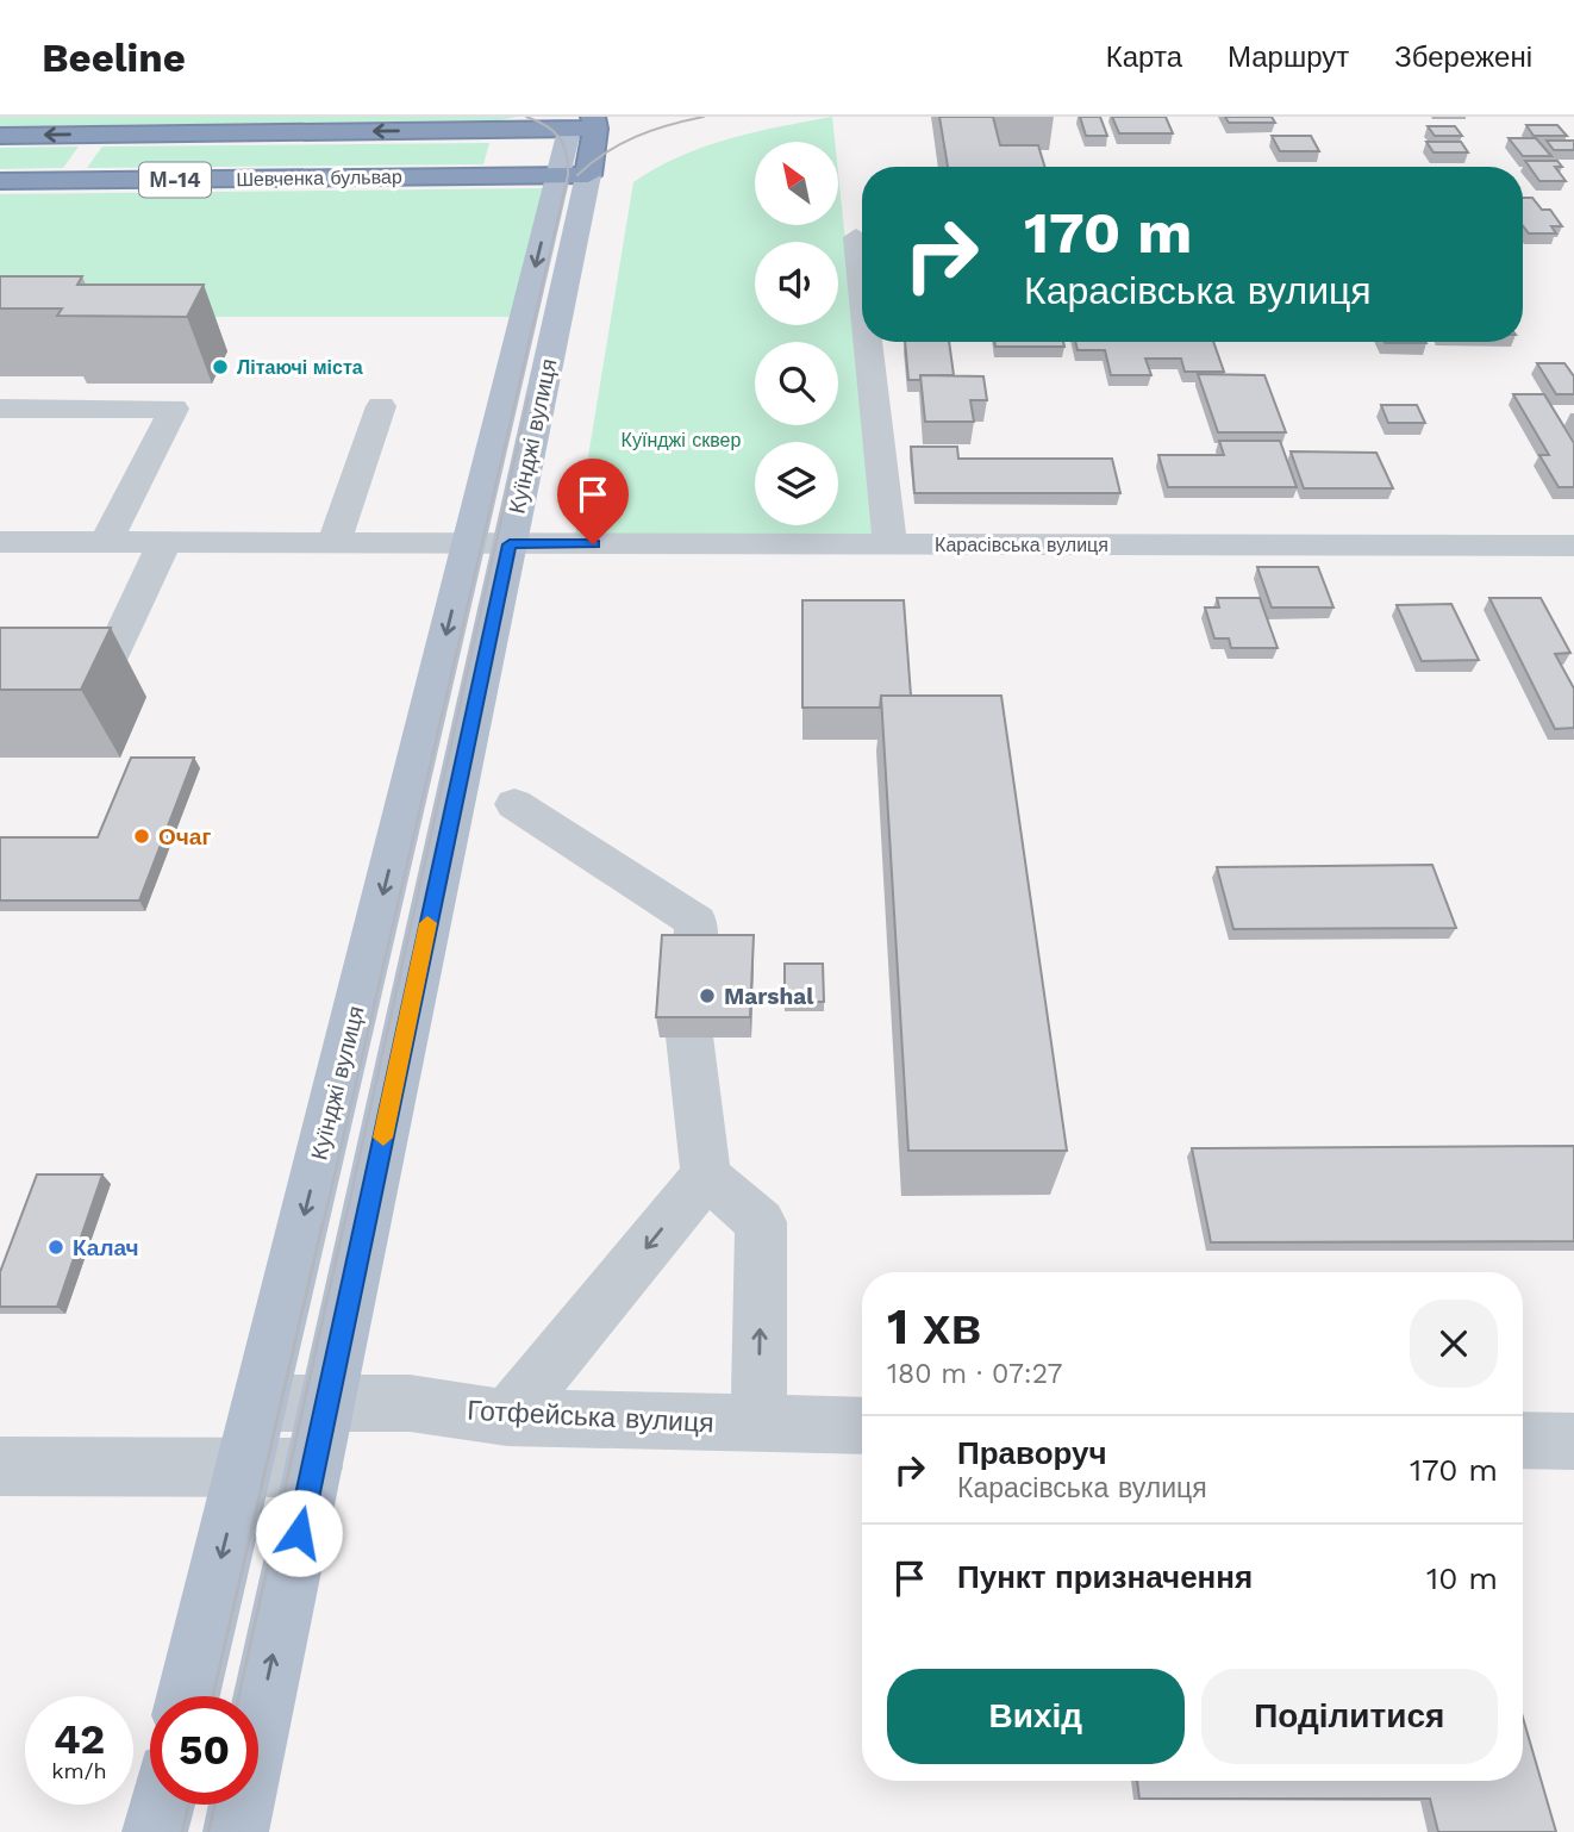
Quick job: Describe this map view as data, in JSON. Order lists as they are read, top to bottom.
{
  "streets": {
    "highway": ["Шевченка бульвар", "М-14"],
    "main road": ["Куїнджі вулиця"],
    "street": ["Карасівська вулиця", "Готфейська вулиця"]
  },
  "crossings": [
    ["Шевченка бульвар", "Куїнджі вулиця"],
    ["Куїнджі вулиця", "Карасівська вулиця"],
    ["Куїнджі вулиця", "Готфейська вулиця"]
  ],
  "parks": ["Куїнджі сквер"],
  "places": [
    "Літаючі міста",
    "Очаг",
    "Marshal",
    "Калач"
  ],
  "north": "top left",
  "page": {
    "header": "Beeline",
    "nav": ["Карта", "Маршрут", "Збережені"],
    "turn": ["170 m", "Карасівська вулиця"],
    "heading": ["1 хв", "180 m · 07:27"],
    "list": [
      {
        "name": "Праворуч",
        "note": "Карасівська вулиця",
        "value": "170 m"
      },
      {
        "name": "Пункт призначення",
        "value": "10 m"
      }
    ],
    "buttons": ["Вихід", "Поділитися"],
    "speed": "42 km/h",
    "limit": "50"
  }
}
